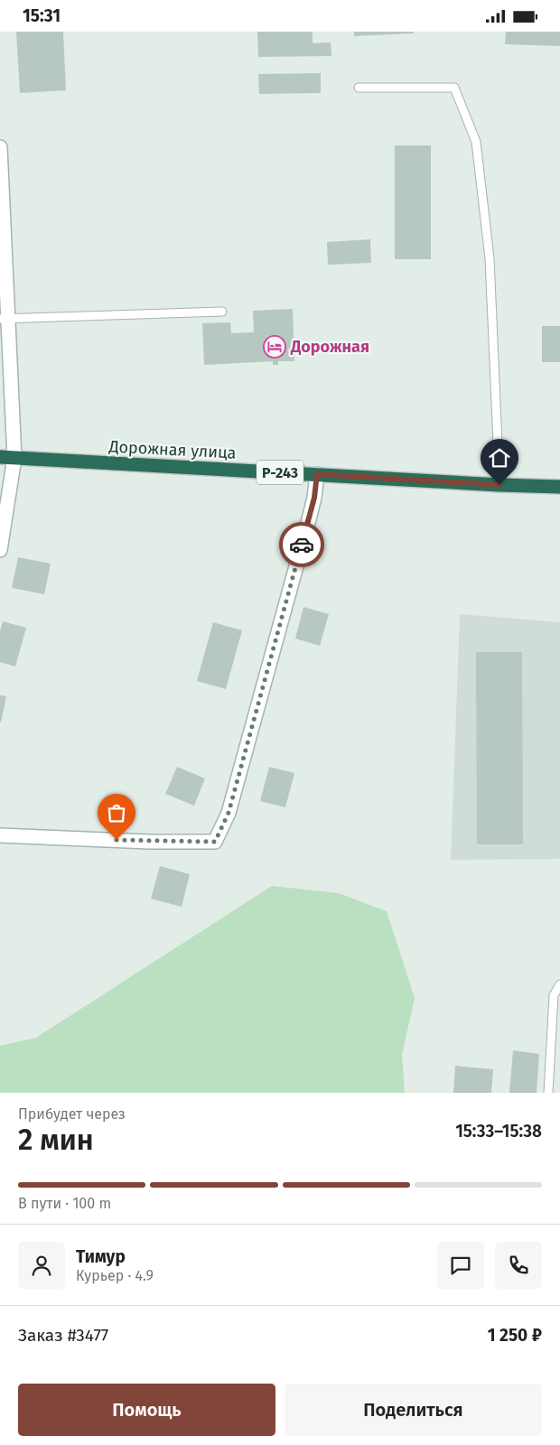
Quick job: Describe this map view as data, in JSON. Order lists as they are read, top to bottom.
{
  "streets": {
    "highway": ["Дорожная улица", "Р-243"]
  },
  "places": {
    "hotel": ["Дорожная"]
  },
  "page": {
    "status": "15:31",
    "heading": ["2 мин", "Прибудет через", "15:33–15:38"],
    "panel": [
      "Тимур",
      "Курьер · 4.9",
      "Заказ #3477",
      "1 250 ₽"
    ],
    "bar": "В пути · 100 m",
    "buttons": ["Помощь", "Поделиться"]
  }
}
